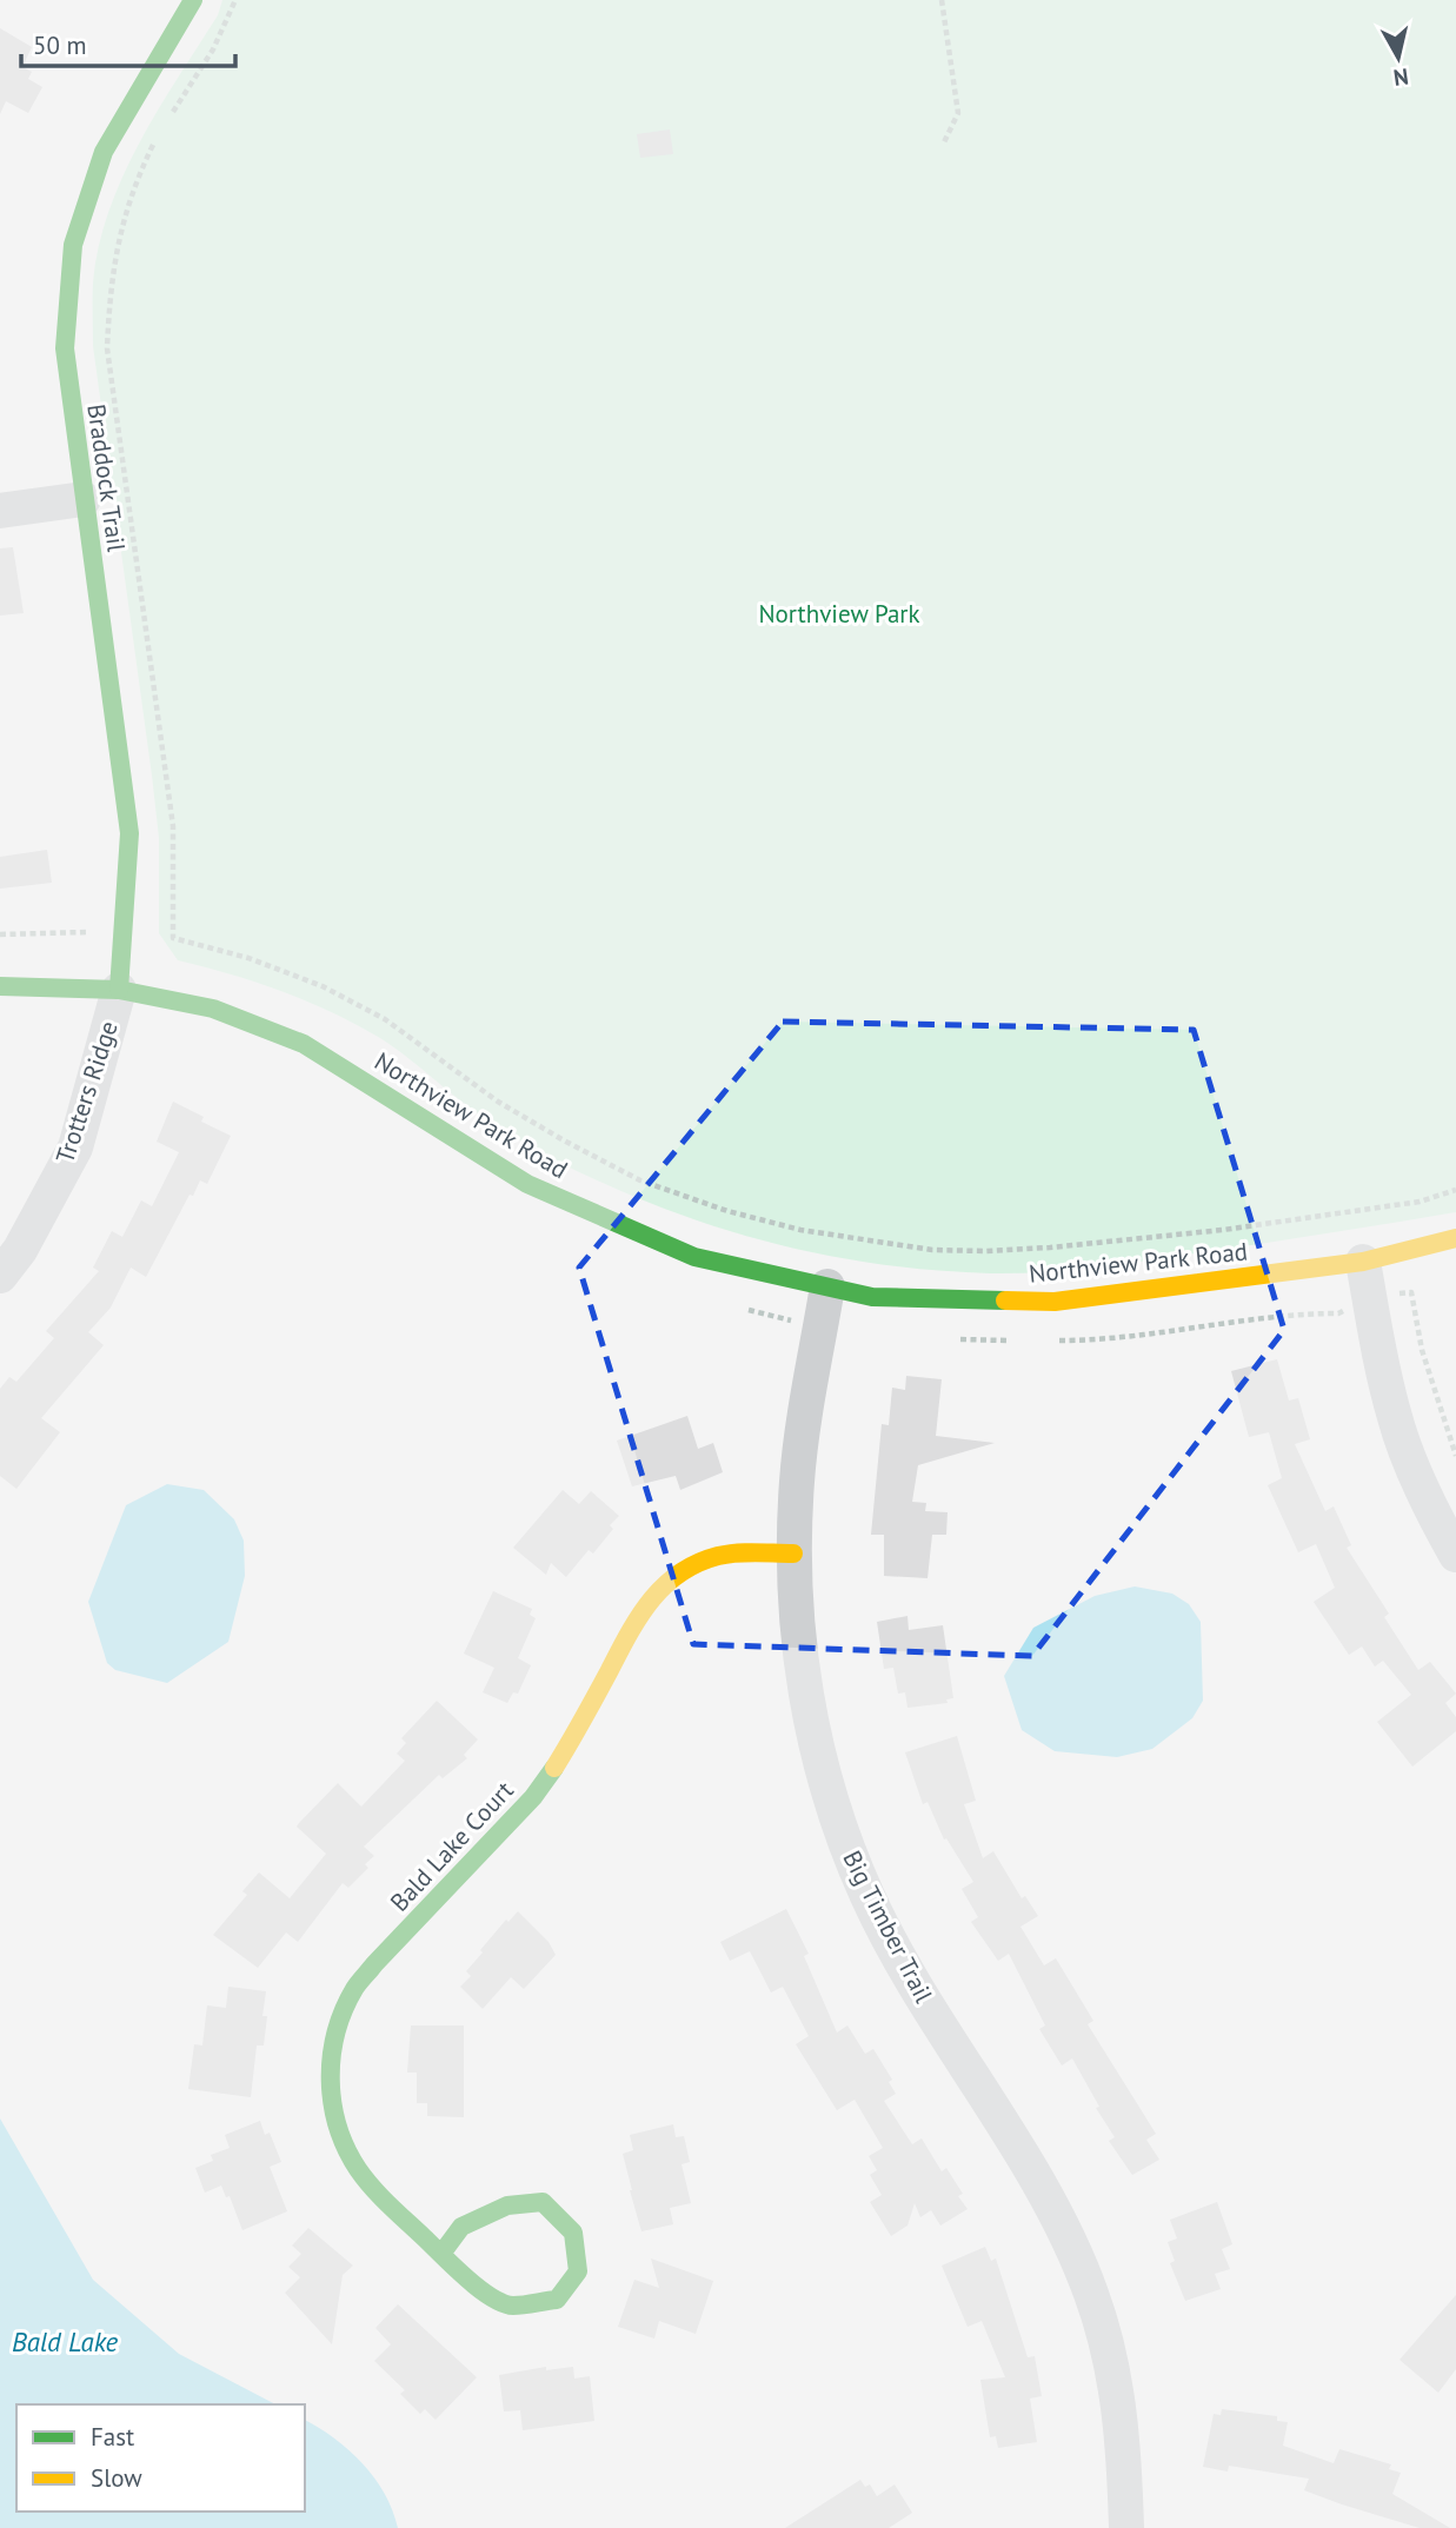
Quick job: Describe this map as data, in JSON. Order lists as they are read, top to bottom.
{
  "streets": {
    "street": [
      "Braddock Trail",
      "Trotters Ridge",
      "Northview Park Road",
      "Bald Lake Court",
      "Big Timber Trail"
    ]
  },
  "crossings": [
    ["Braddock Trail", "Trotters Ridge"],
    ["Braddock Trail", "Northview Park Road"],
    ["Trotters Ridge", "Northview Park Road"],
    ["Northview Park Road", "Big Timber Trail"],
    ["Bald Lake Court", "Big Timber Trail"]
  ],
  "water": ["Bald Lake"],
  "parks": ["Northview Park"],
  "legend": ["Fast", "Slow"],
  "scale_bar": "50 m",
  "north": "bottom"
}
